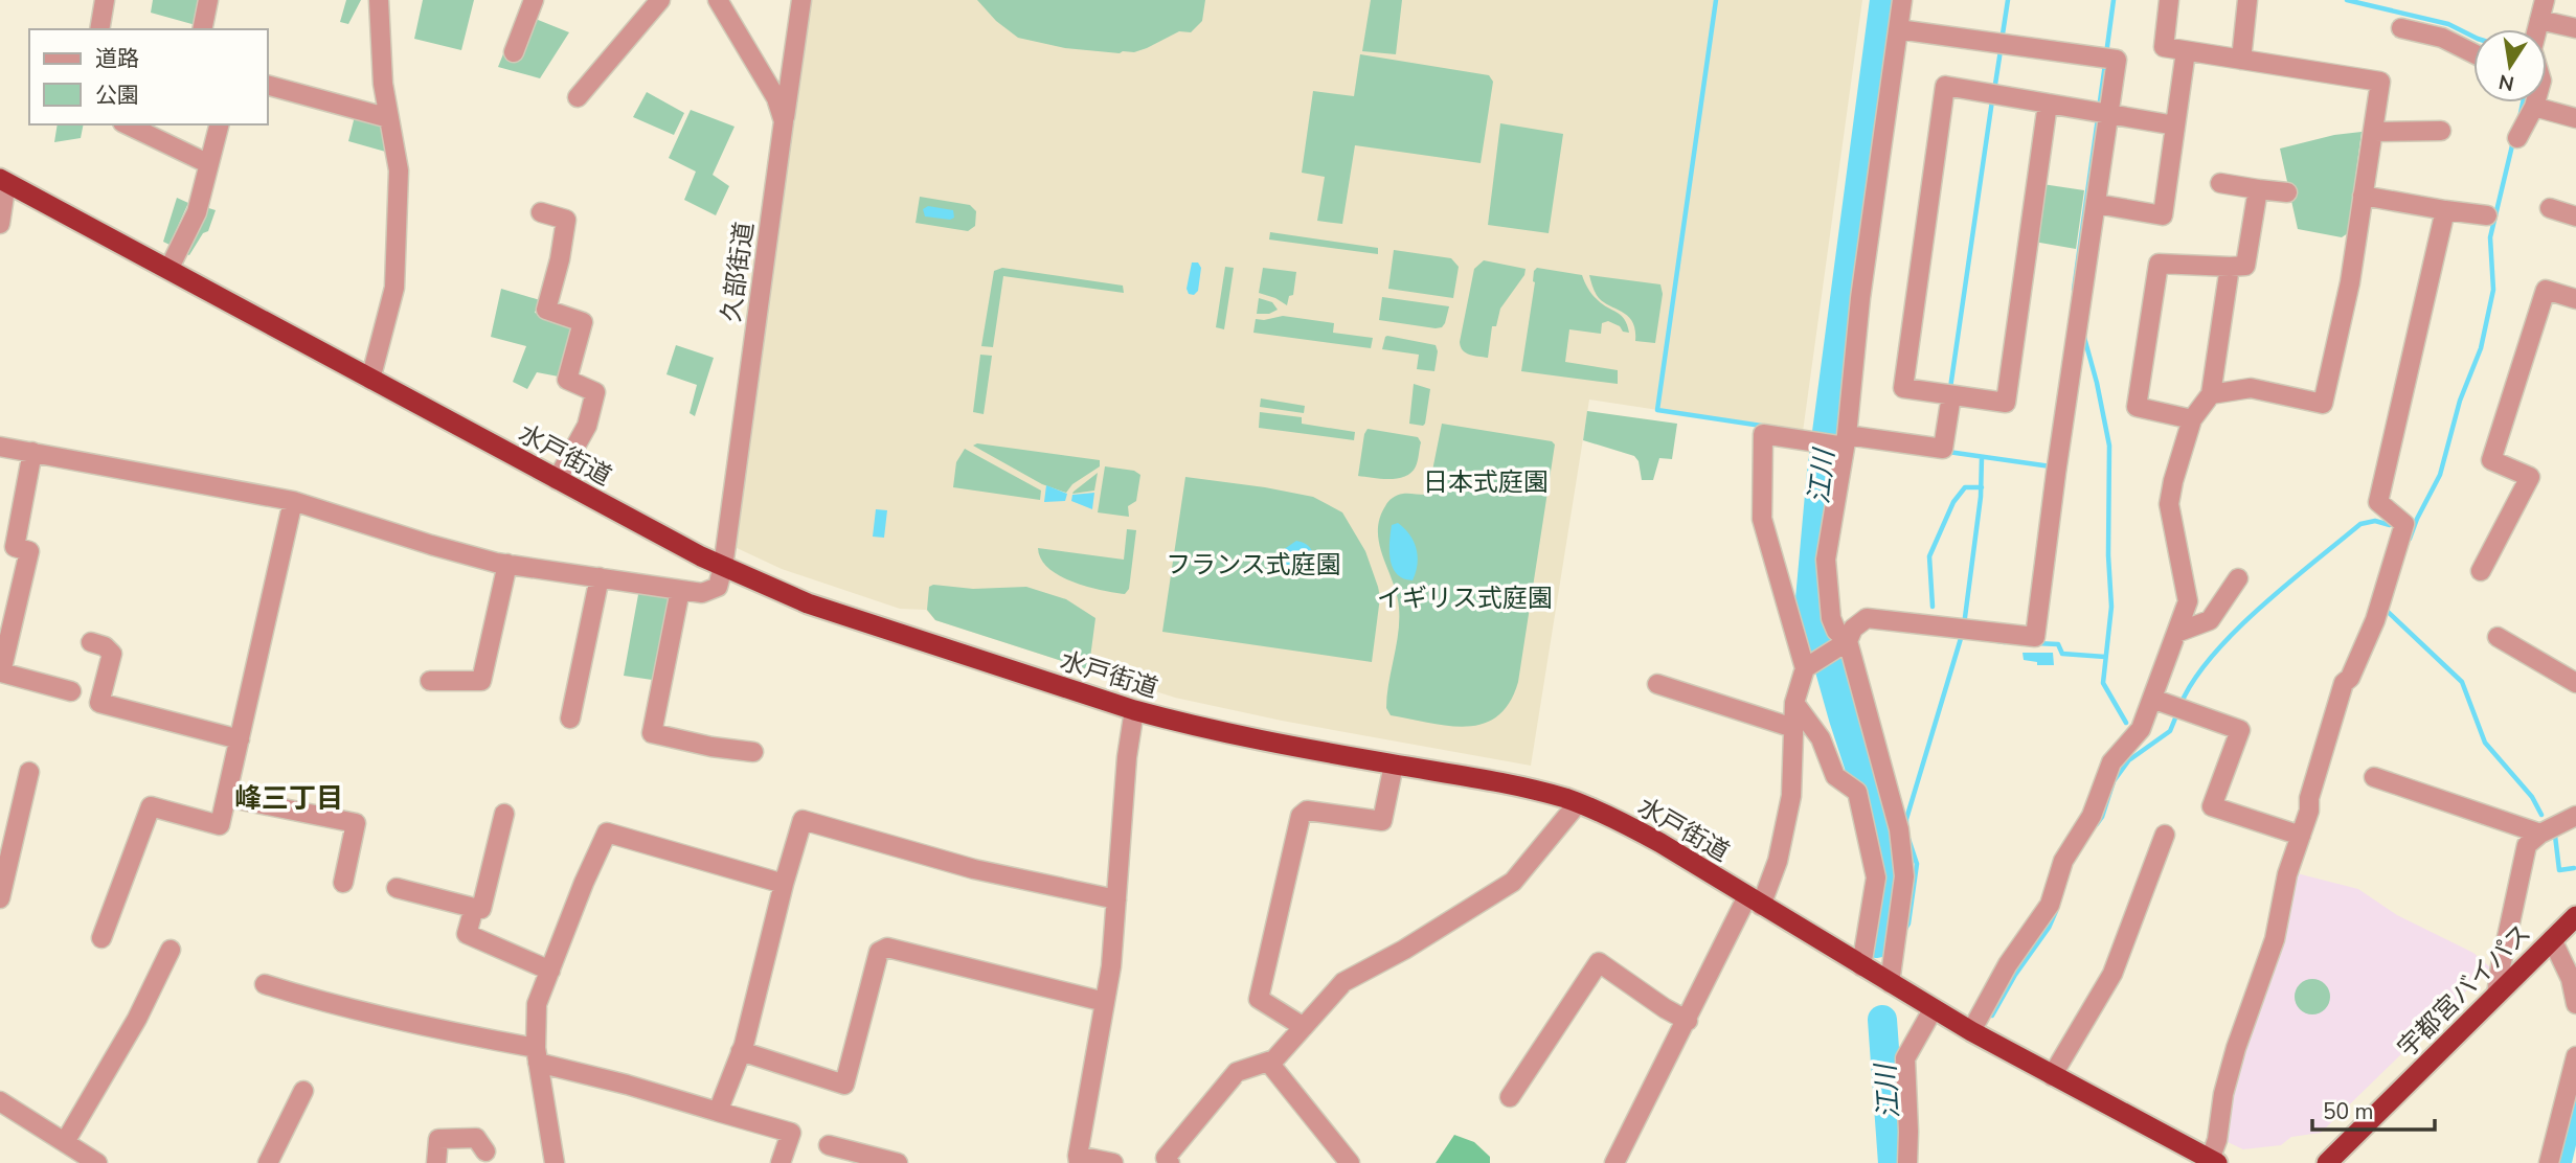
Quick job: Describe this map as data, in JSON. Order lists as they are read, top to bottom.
{
  "streets": {
    "highway": ["水戸街道", "宇都宮バイパス"],
    "street": ["久部街道"]
  },
  "crossings": [
    ["久部街道", "水戸街道"]
  ],
  "districts": ["峰三丁目"],
  "water": ["江川"],
  "parks": ["日本式庭園", "フランス式庭園", "イギリス式庭園"],
  "legend": ["道路", "公園"],
  "scale_bar": "50 m",
  "north": "bottom"
}
